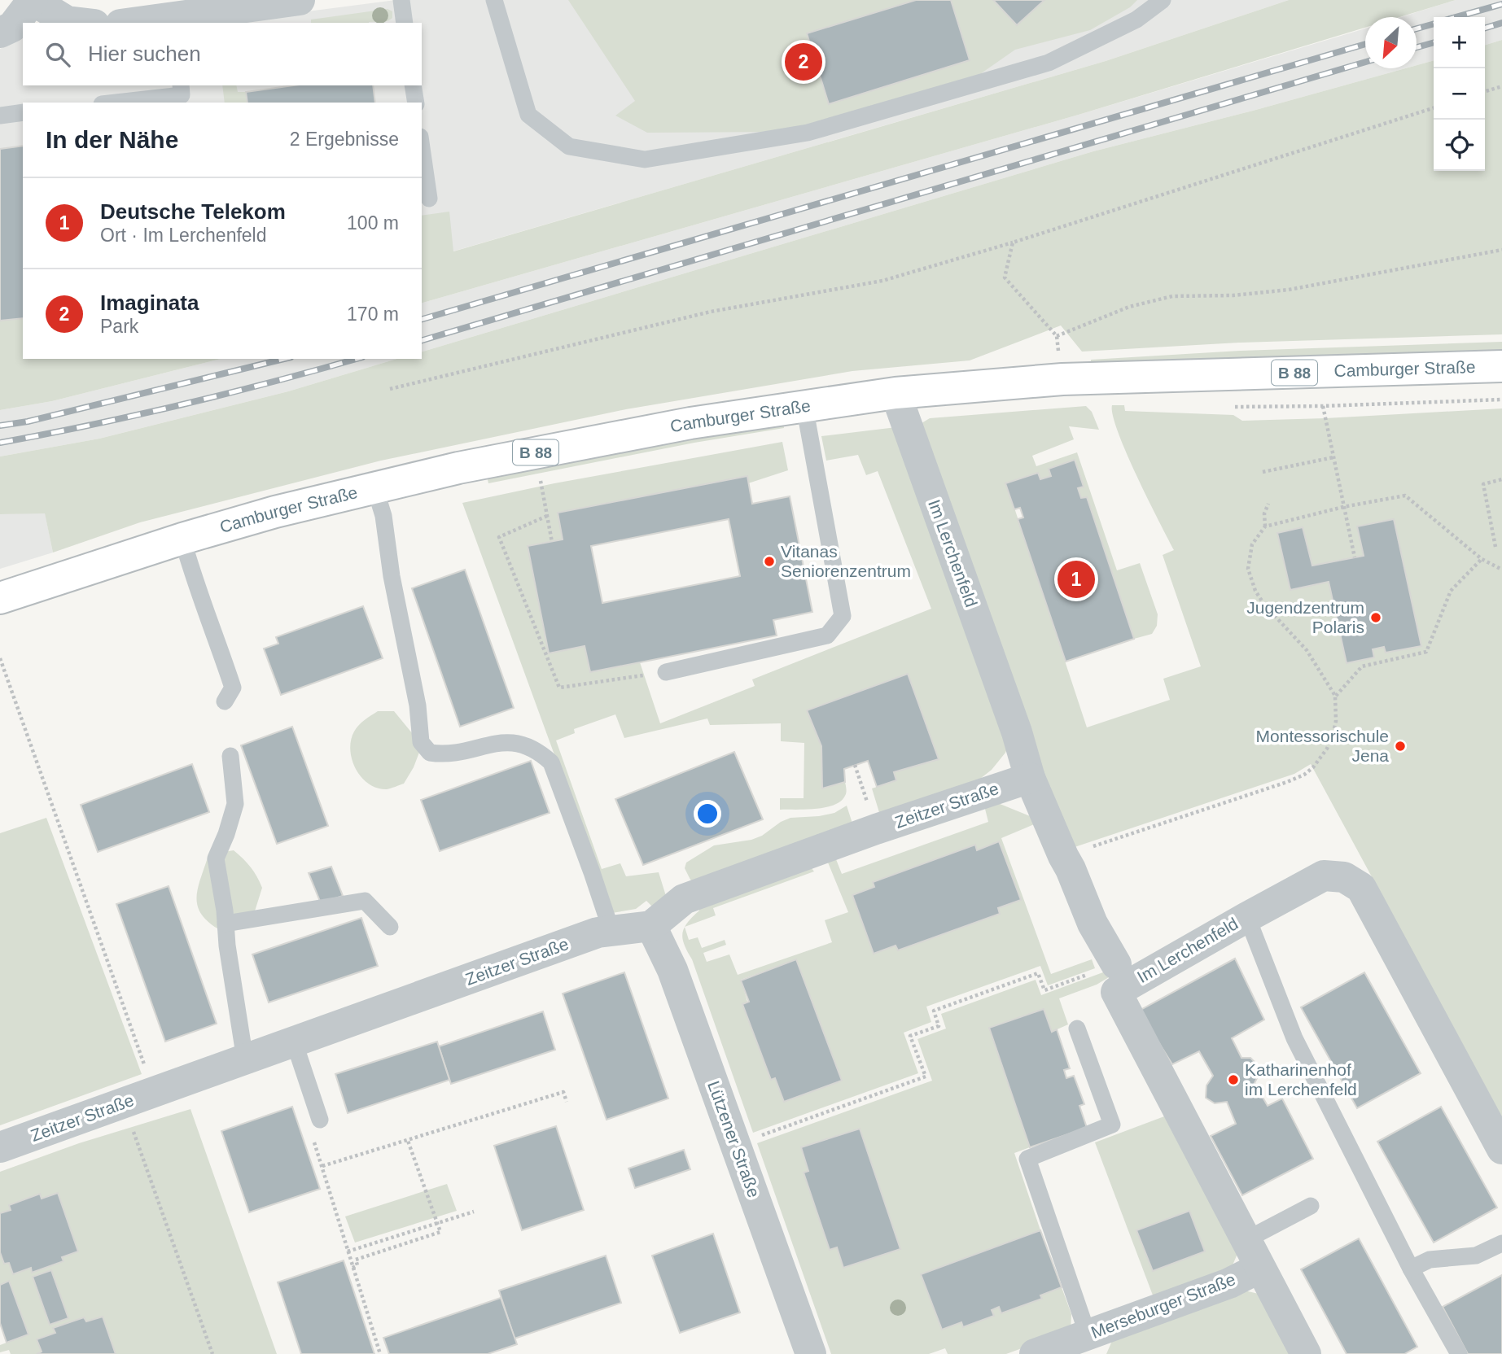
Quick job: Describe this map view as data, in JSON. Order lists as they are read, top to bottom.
{
  "streets": {
    "main road": ["Camburger Straße", "B 88"],
    "street": [
      "Im Lerchenfeld",
      "Zeitzer Straße",
      "Lützener Straße",
      "Merseburger Straße"
    ]
  },
  "crossings": [
    ["Camburger Straße", "Im Lerchenfeld"],
    ["Im Lerchenfeld", "Zeitzer Straße"],
    ["Im Lerchenfeld", "Merseburger Straße"],
    ["Zeitzer Straße", "Lützener Straße"]
  ],
  "places": [
    "Vitanas Seniorenzentrum",
    "Jugendzentrum Polaris",
    "Montessorischule Jena",
    "Katharinenhof im Lerchenfeld"
  ],
  "north": "bottom left",
  "page": {
    "map_buttons": ["+", "−"],
    "search": "Hier suchen",
    "pins": ["2", "1"],
    "heading": ["In der Nähe", "2 Ergebnisse"],
    "list": [
      {
        "mark": "1",
        "name": "Deutsche Telekom",
        "note": "Ort · Im Lerchenfeld",
        "value": "100 m"
      },
      {
        "mark": "2",
        "name": "Imaginata",
        "note": "Park",
        "value": "170 m"
      }
    ]
  }
}
